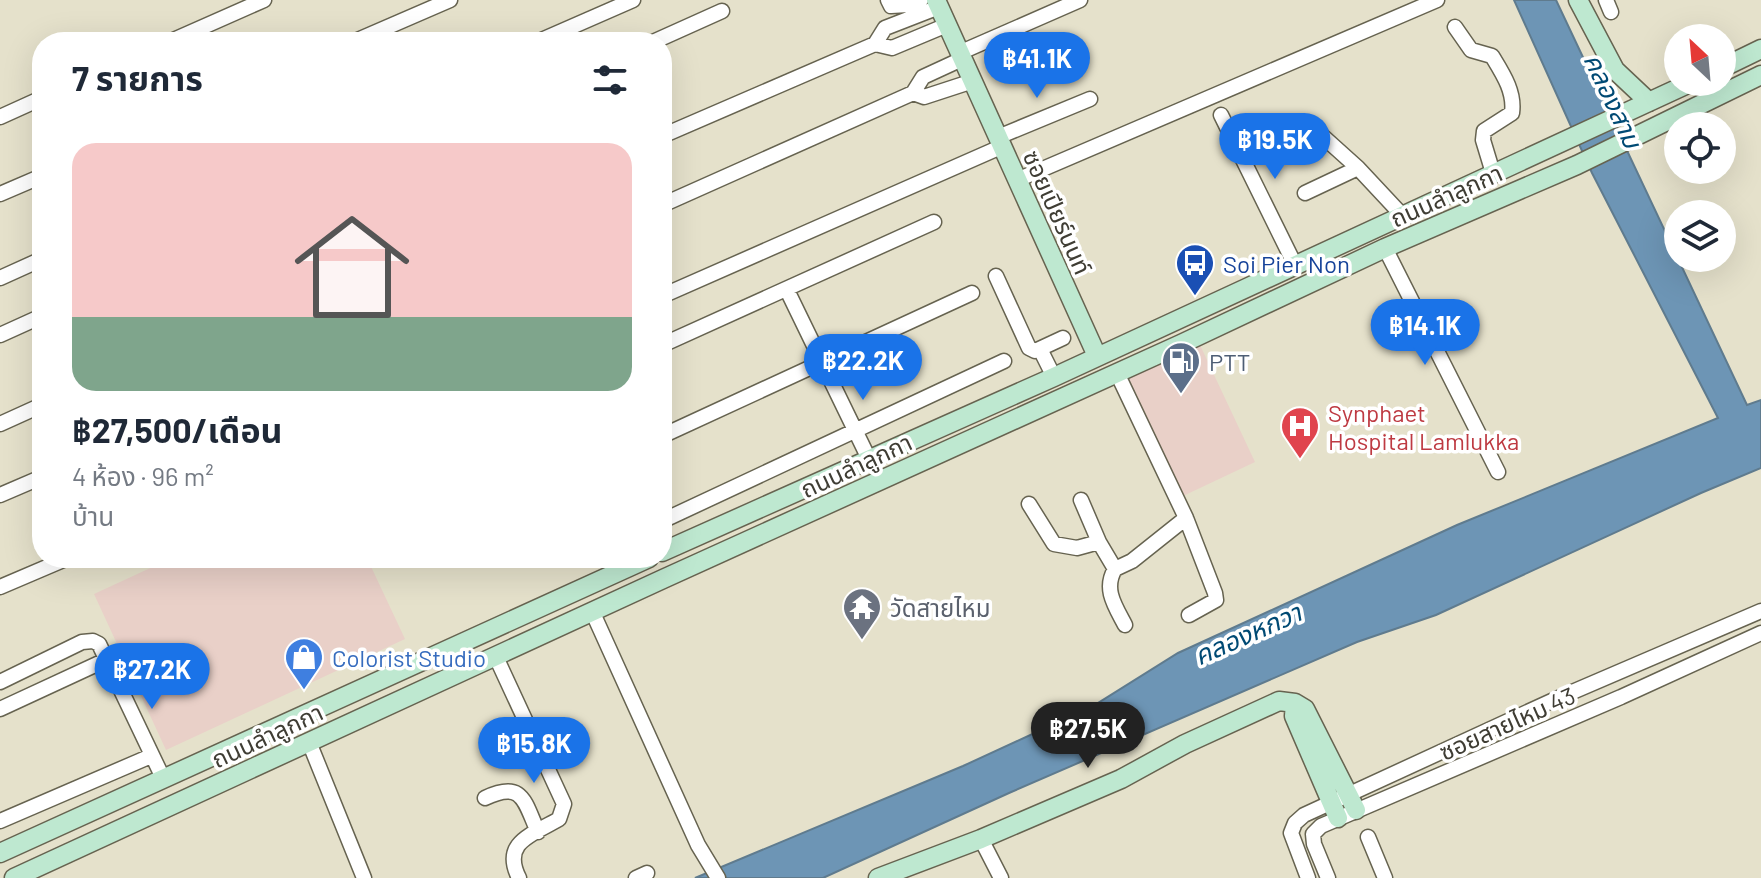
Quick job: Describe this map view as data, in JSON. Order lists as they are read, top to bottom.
{
  "streets": {
    "main road": ["ถนนลำลูกกา", "ซอยเปียร์นนท์"],
    "street": ["ซอยสายไหม 43"]
  },
  "crossings": [
    ["ถนนลำลูกกา", "ซอยเปียร์นนท์"]
  ],
  "water": ["คลองสาม", "คลองหกวา"],
  "places": {
    "bus stop": ["Soi Pier Non"],
    "fuel station": ["PTT"],
    "hospital": ["Synphaet Hospital Lamlukka"],
    "temple": ["วัดสายไหม"],
    "shop": ["Colorist Studio"]
  },
  "north": "top left",
  "page": {
    "price": [
      "฿41.1K",
      "฿19.5K",
      "฿14.1K",
      "฿22.2K",
      "฿27.2K",
      "฿27.5K",
      "฿15.8K"
    ],
    "heading": "7 รายการ",
    "list": [
      {
        "name": "฿27,500/เดือน",
        "note": "4 ห้อง · 96 m² · บ้าน"
      }
    ]
  }
}
